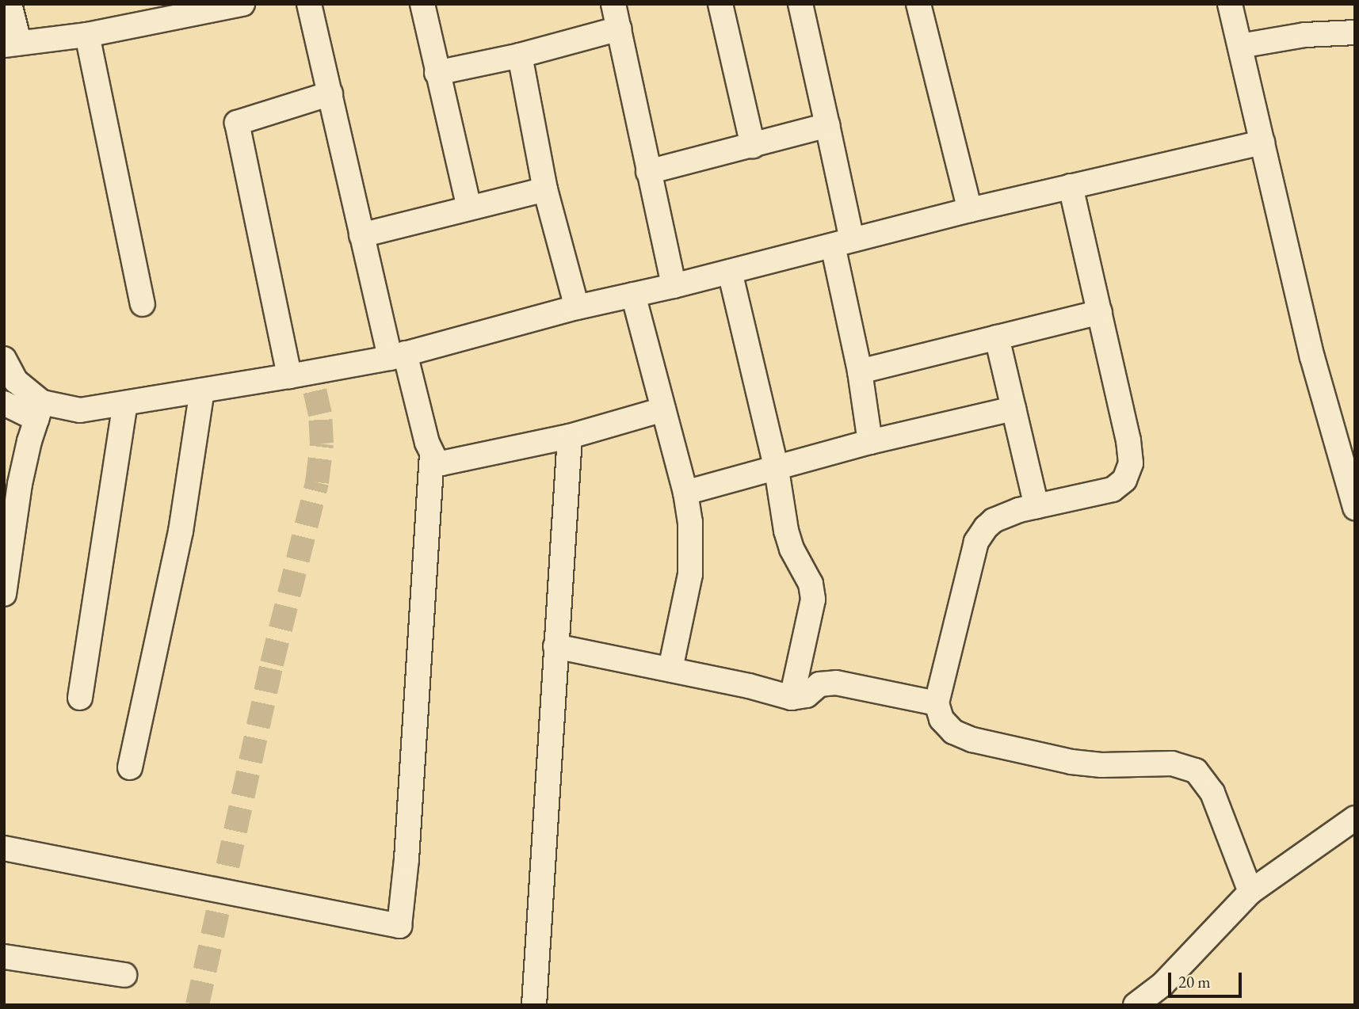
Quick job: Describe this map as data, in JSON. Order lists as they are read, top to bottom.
{
  "scale_bar": "20 m"
}
